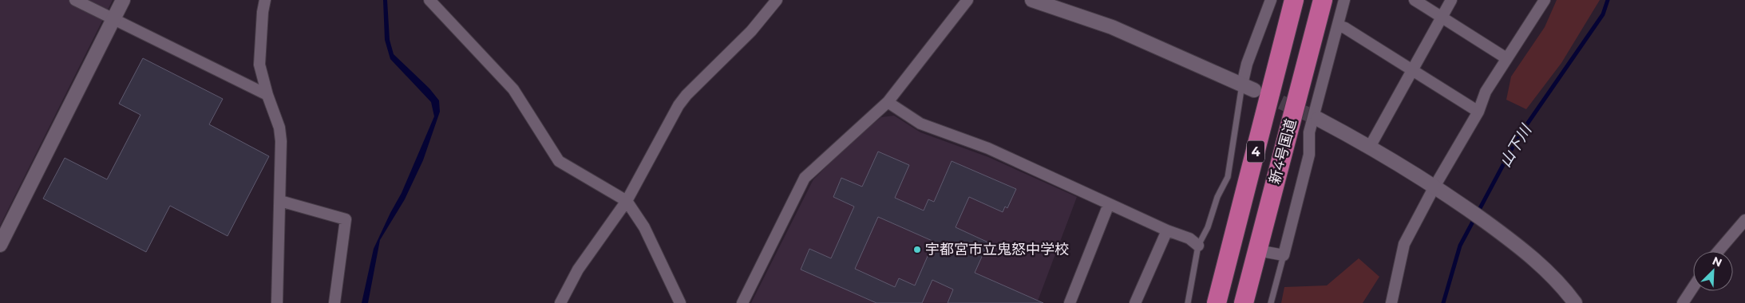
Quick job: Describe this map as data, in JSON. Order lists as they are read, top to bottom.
{
  "streets": {
    "highway": ["4", "新4号国道"]
  },
  "water": ["山下川"],
  "places": ["宇都宮市立鬼怒中学校"],
  "north": "top right"
}
